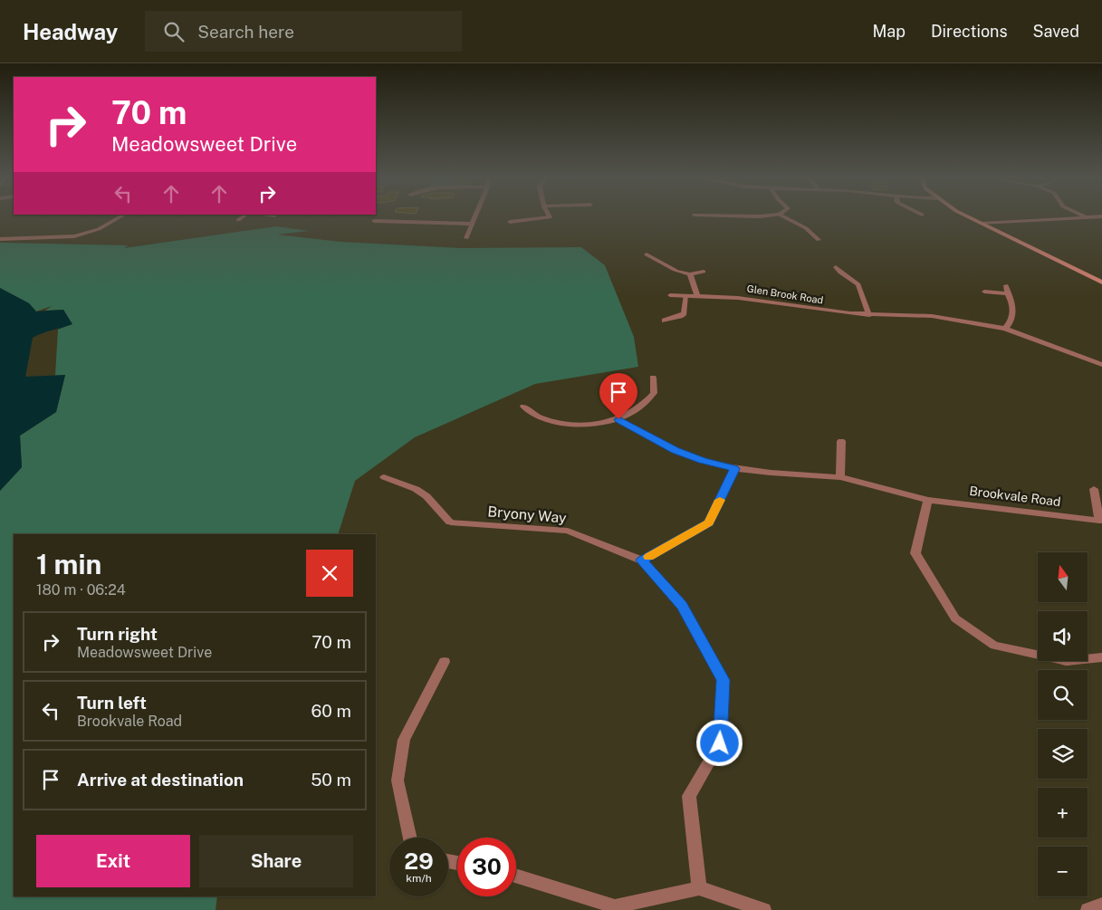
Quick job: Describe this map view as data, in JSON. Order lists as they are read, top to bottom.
{
  "streets": {
    "street": ["Glen Brook Road", "Brookvale Road", "Bryony Way"]
  },
  "north": "top",
  "page": {
    "header": "Headway",
    "search": "Search here",
    "nav": ["Map", "Directions", "Saved"],
    "turn": ["70 m", "Meadowsweet Drive"],
    "heading": ["1 min", "180 m · 06:24"],
    "map_buttons": ["+", "−"],
    "list": [
      {
        "name": "Turn right",
        "note": "Meadowsweet Drive",
        "value": "70 m"
      },
      {
        "name": "Turn left",
        "note": "Brookvale Road",
        "value": "60 m"
      },
      {
        "name": "Arrive at destination",
        "value": "50 m"
      }
    ],
    "buttons": ["Exit", "Share"],
    "speed": "29 km/h",
    "limit": "30"
  }
}
